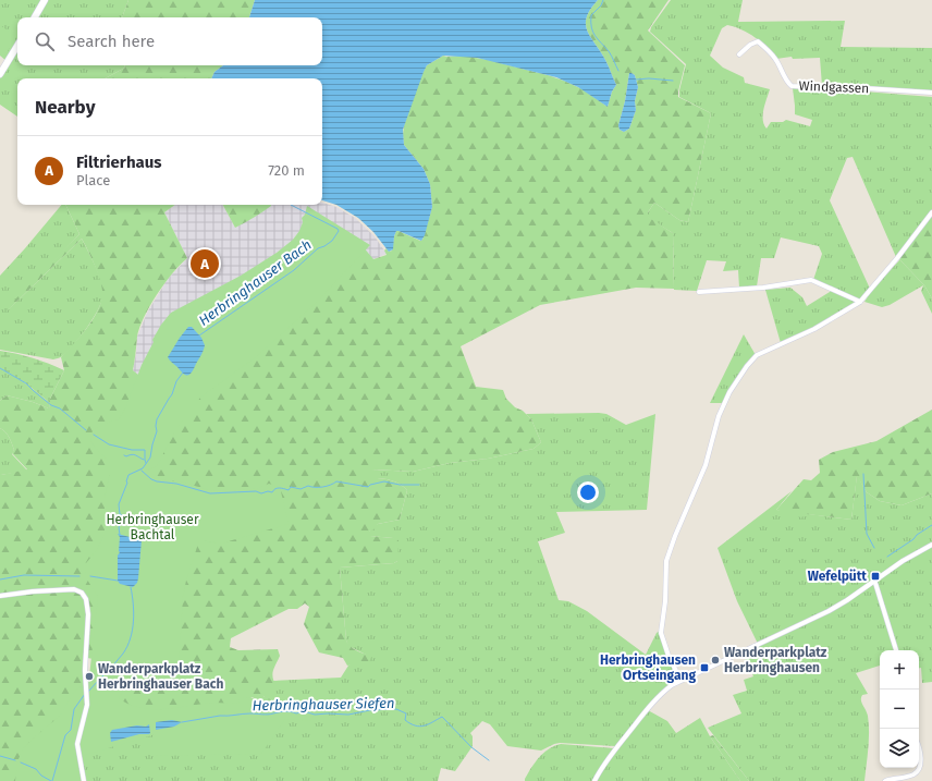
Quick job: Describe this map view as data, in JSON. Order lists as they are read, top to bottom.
{
  "streets": {
    "street": ["Windgassen"]
  },
  "water": ["Herbringhauser Bach", "Herbringhauser Siefen"],
  "parks": ["Herbringhauser Bachtal"],
  "places": {
    "transit": ["Wefelpütt", "Herbringhausen Ortseingang"],
    "other": ["Wanderparkplatz Herbringhausen", "Wanderparkplatz Herbringhauser Bach"]
  },
  "page": {
    "search": "Search here",
    "heading": "Nearby",
    "list": [
      {
        "mark": "A",
        "name": "Filtrierhaus",
        "note": "Place",
        "value": "720 m"
      }
    ],
    "pins": "A",
    "map_buttons": ["+", "−"]
  }
}
